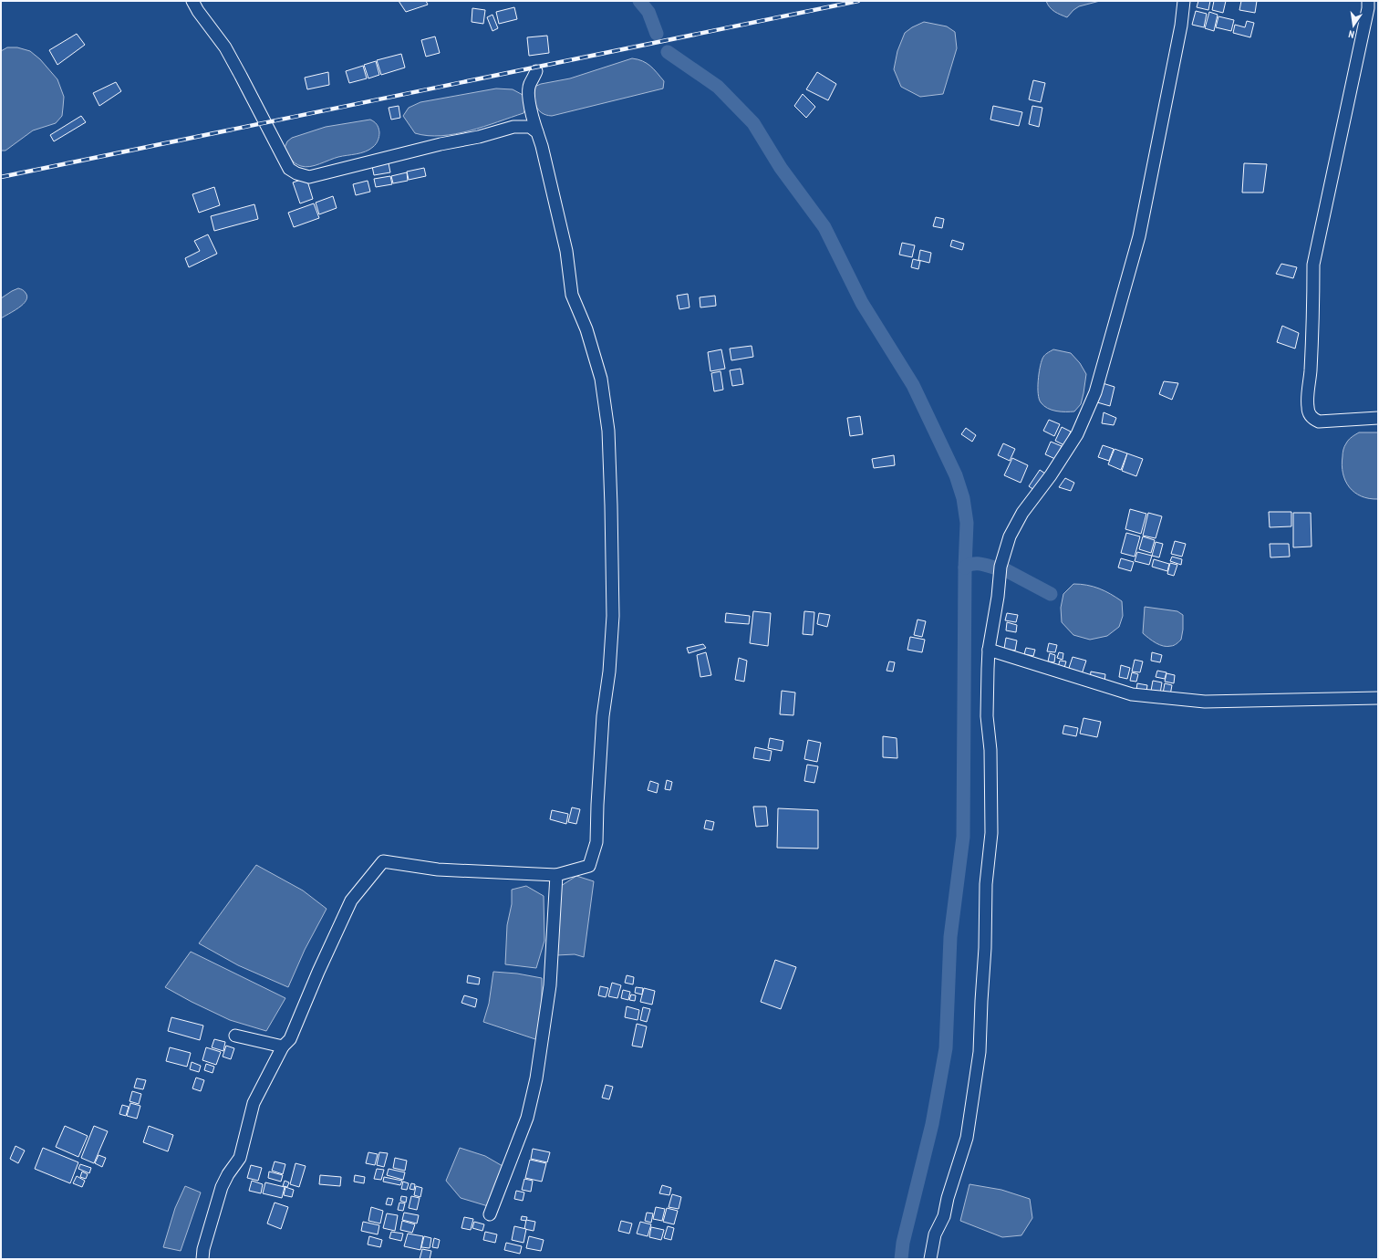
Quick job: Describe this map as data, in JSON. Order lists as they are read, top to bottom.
{
  "north": "bottom"
}
